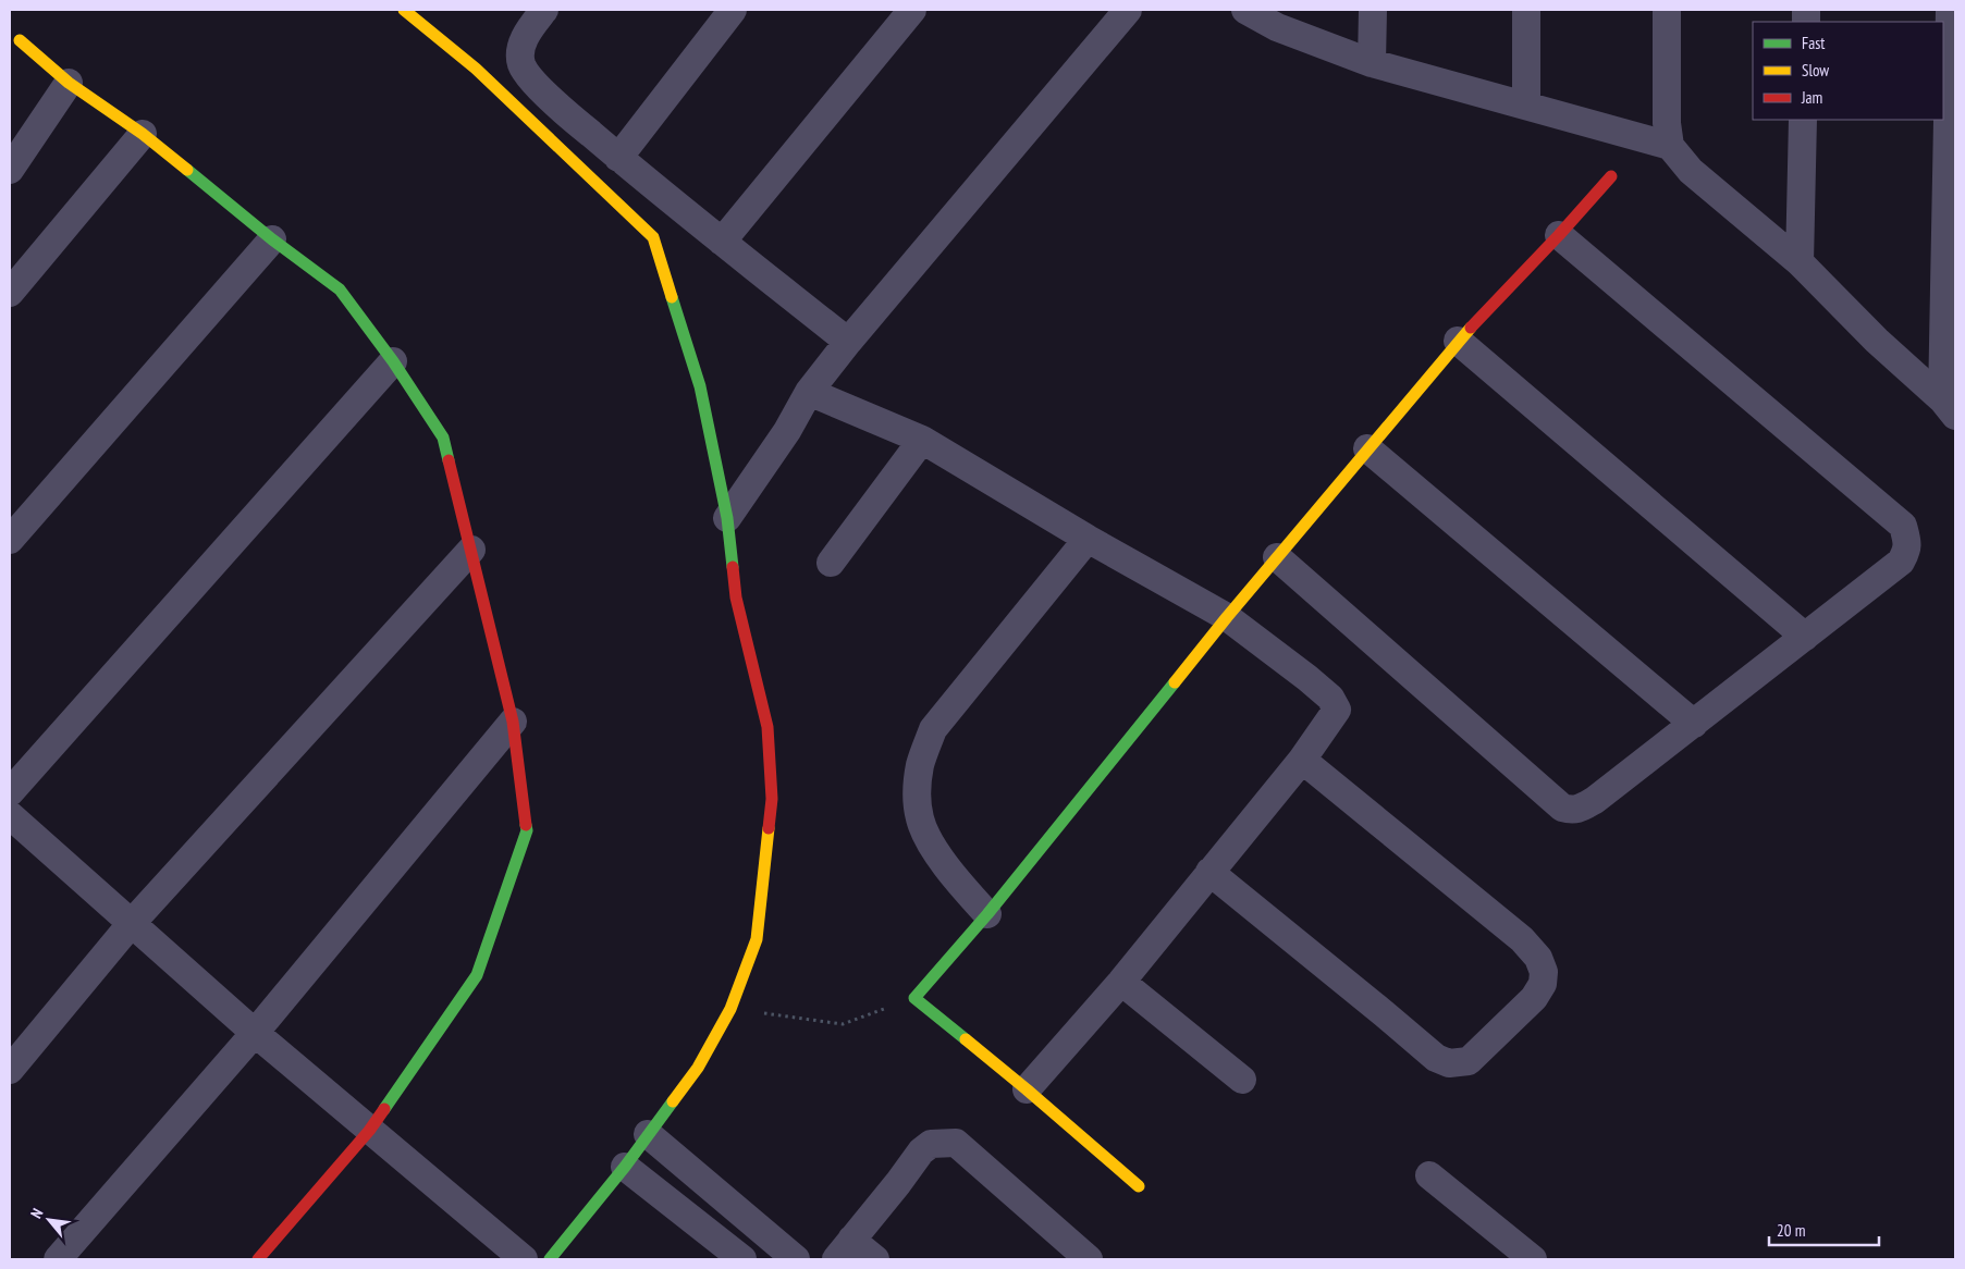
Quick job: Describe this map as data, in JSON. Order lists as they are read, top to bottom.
{
  "legend": ["Fast", "Slow", "Jam"],
  "scale_bar": "20 m",
  "north": "top left"
}
